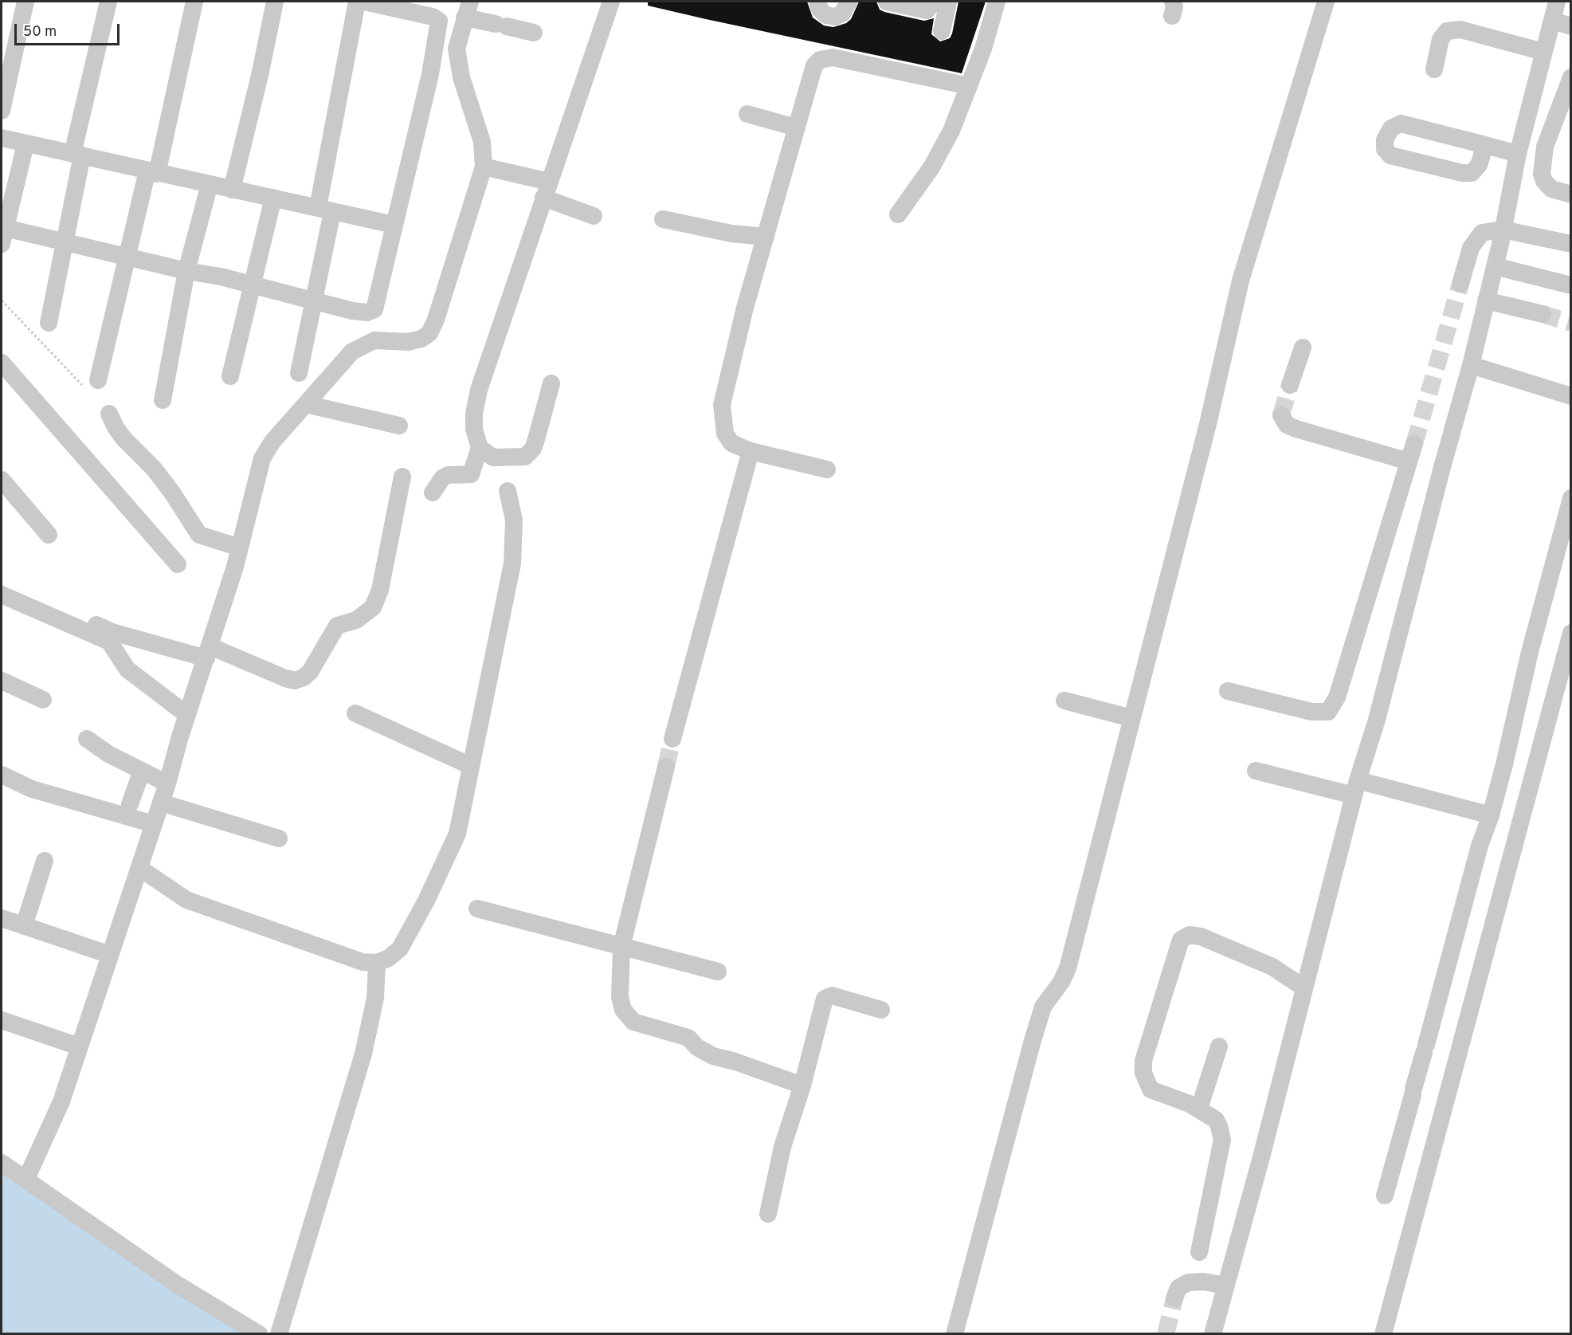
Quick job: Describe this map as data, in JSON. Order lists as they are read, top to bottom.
{
  "scale_bar": "50 m"
}
